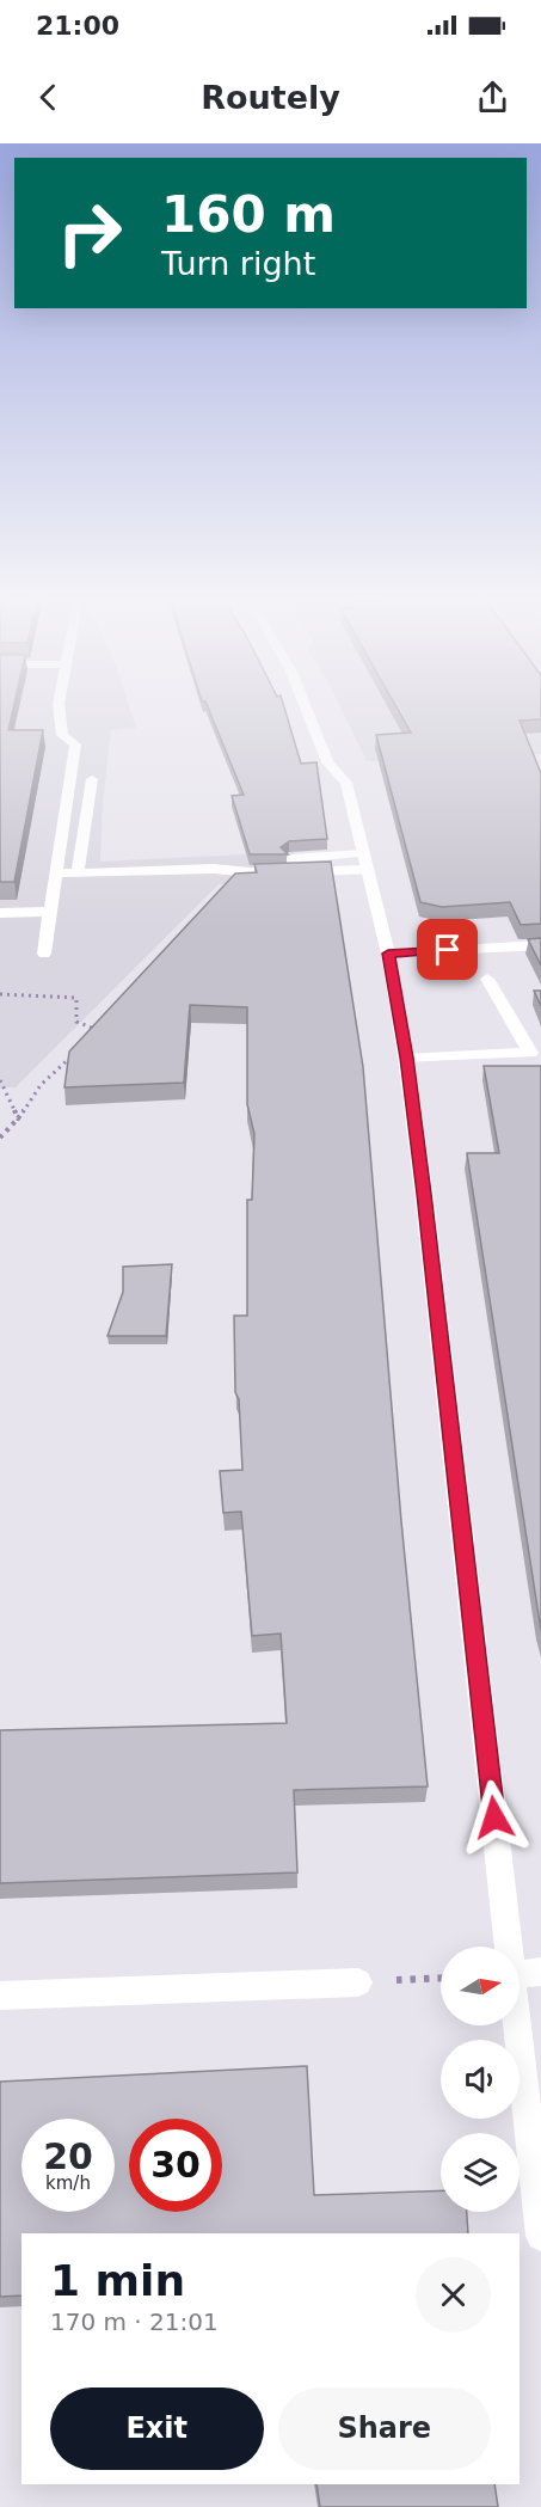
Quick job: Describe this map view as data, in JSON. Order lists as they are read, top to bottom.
{
  "north": "right",
  "page": {
    "status": "21:00",
    "header": "Routely",
    "turn": ["160 m", "Turn right"],
    "speed": "20 km/h",
    "limit": "30",
    "heading": ["1 min", "170 m · 21:01"],
    "buttons": ["Exit", "Share"]
  }
}
